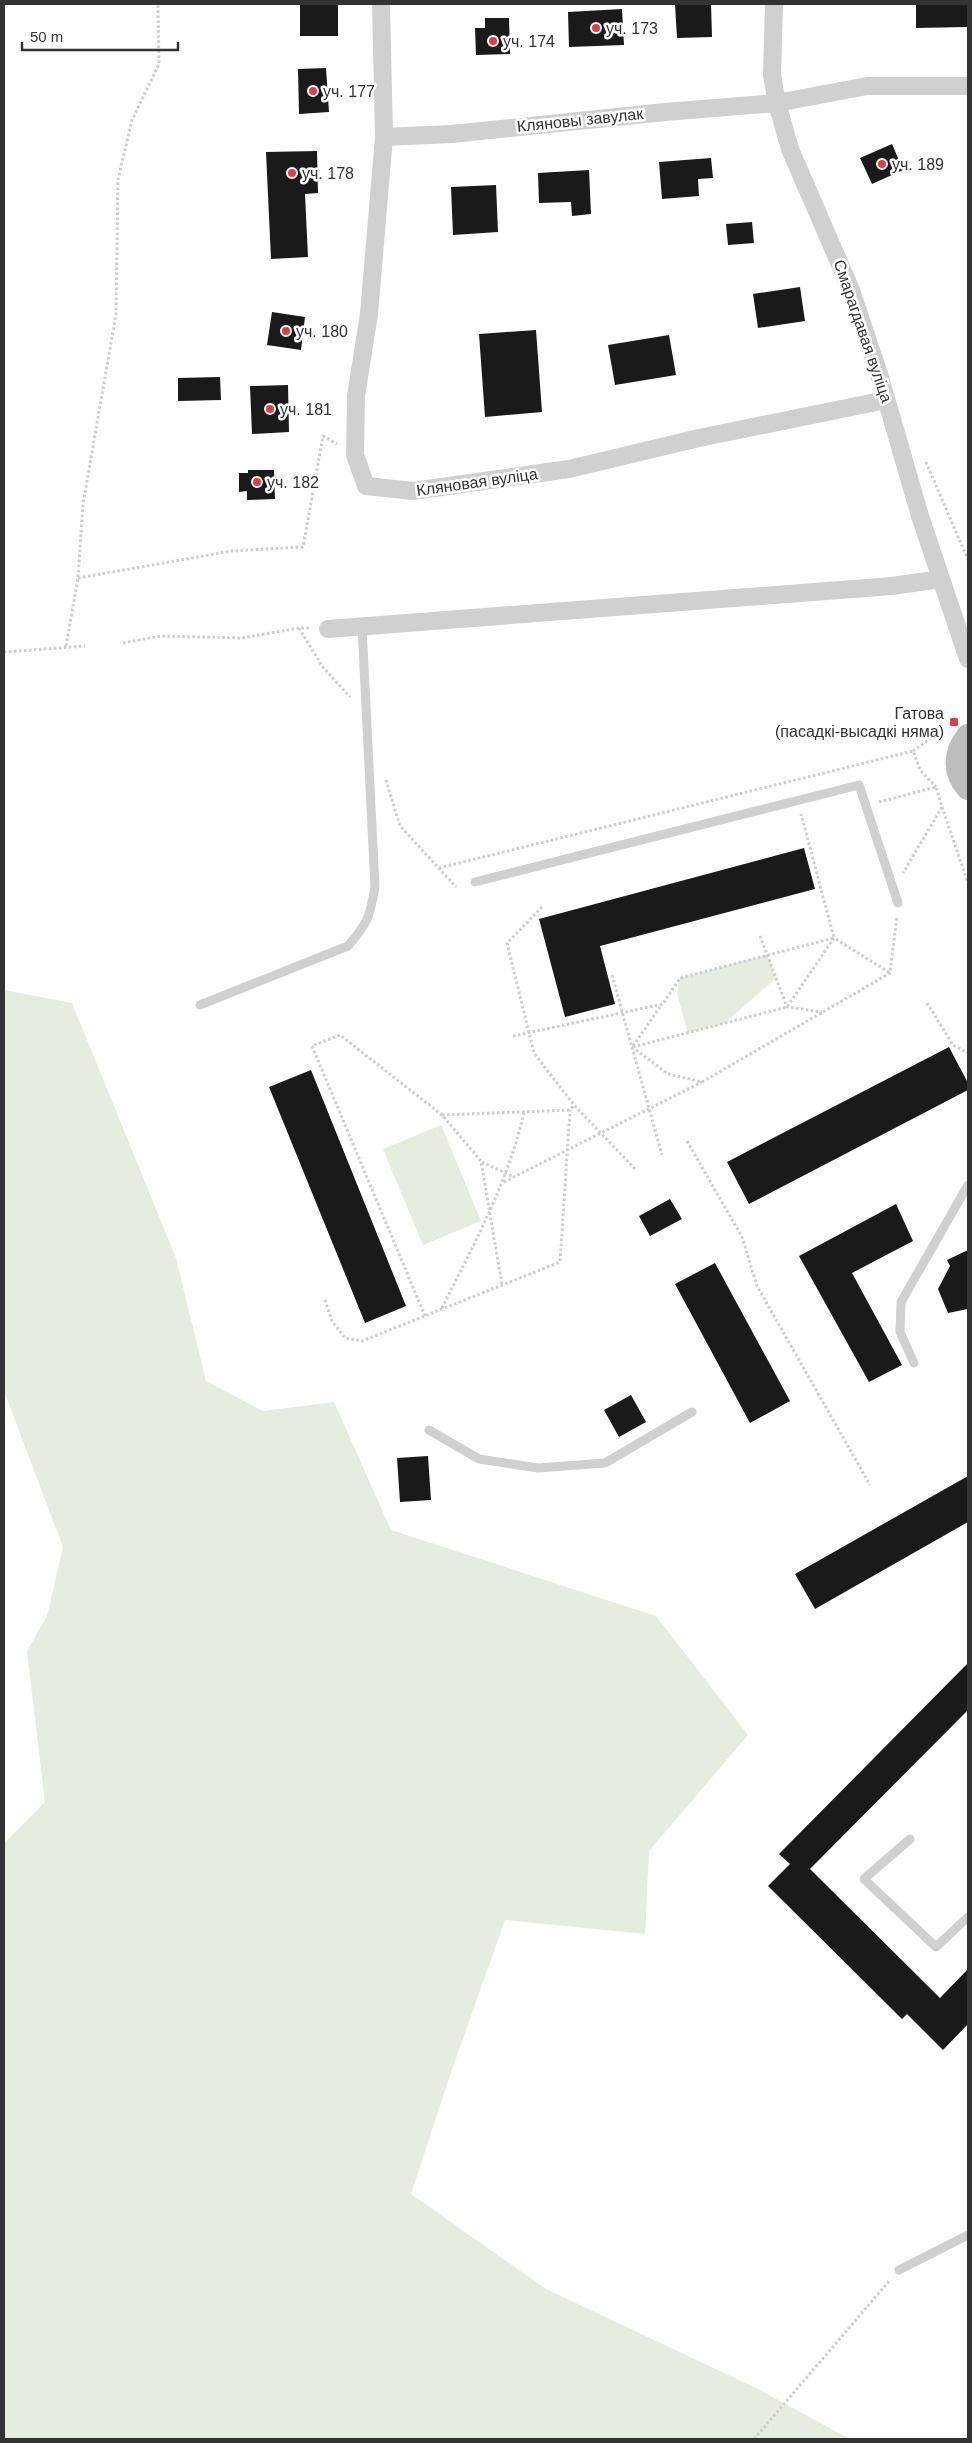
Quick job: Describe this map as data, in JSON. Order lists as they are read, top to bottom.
{
  "streets": {
    "street": ["Кляновы завулак", "Смарагдавая вуліца", "Кляновая вуліца"]
  },
  "crossings": [
    ["Кляновы завулак", "Смарагдавая вуліца"],
    ["Кляновы завулак", "Кляновая вуліца"],
    ["Смарагдавая вуліца", "Кляновая вуліца"]
  ],
  "places": {
    "other": [
      "уч. 173",
      "уч. 174",
      "уч. 177",
      "уч. 189",
      "уч. 178",
      "уч. 180",
      "уч. 181",
      "уч. 182"
    ],
    "transit": ["Гатова (пасадкі-высадкі няма)"]
  },
  "scale_bar": "50 m"
}
